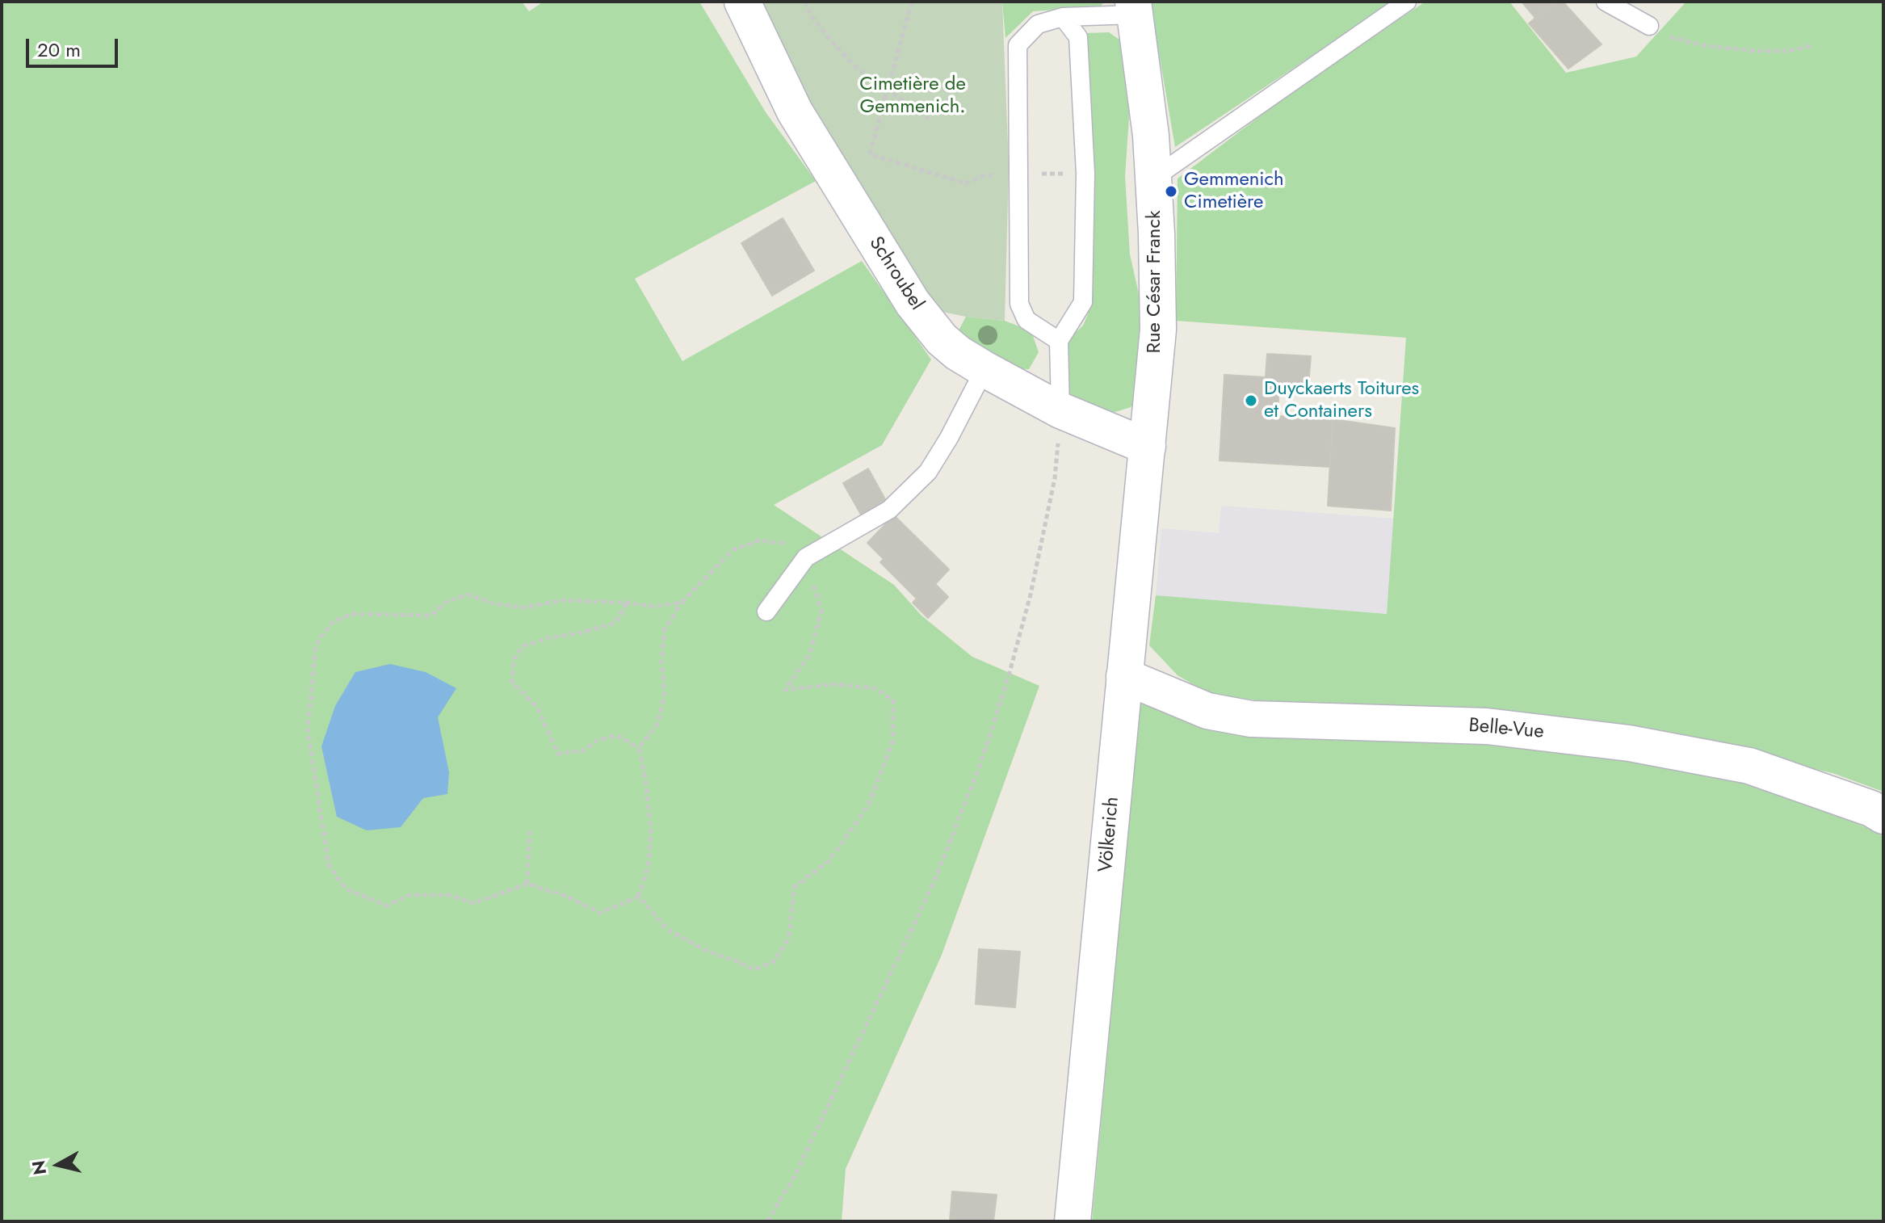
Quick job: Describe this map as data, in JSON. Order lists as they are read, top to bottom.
{
  "streets": {
    "street": [
      "Schroubel",
      "Rue César Franck",
      "Belle-Vue",
      "Völkerich"
    ]
  },
  "crossings": [
    ["Schroubel", "Rue César Franck"],
    ["Schroubel", "Völkerich"],
    ["Rue César Franck", "Völkerich"],
    ["Belle-Vue", "Völkerich"]
  ],
  "parks": ["Cimetière de Gemmenich."],
  "places": ["Gemmenich Cimetière", "Duyckaerts Toitures et Containers"],
  "scale_bar": "20 m",
  "north": "left"
}
